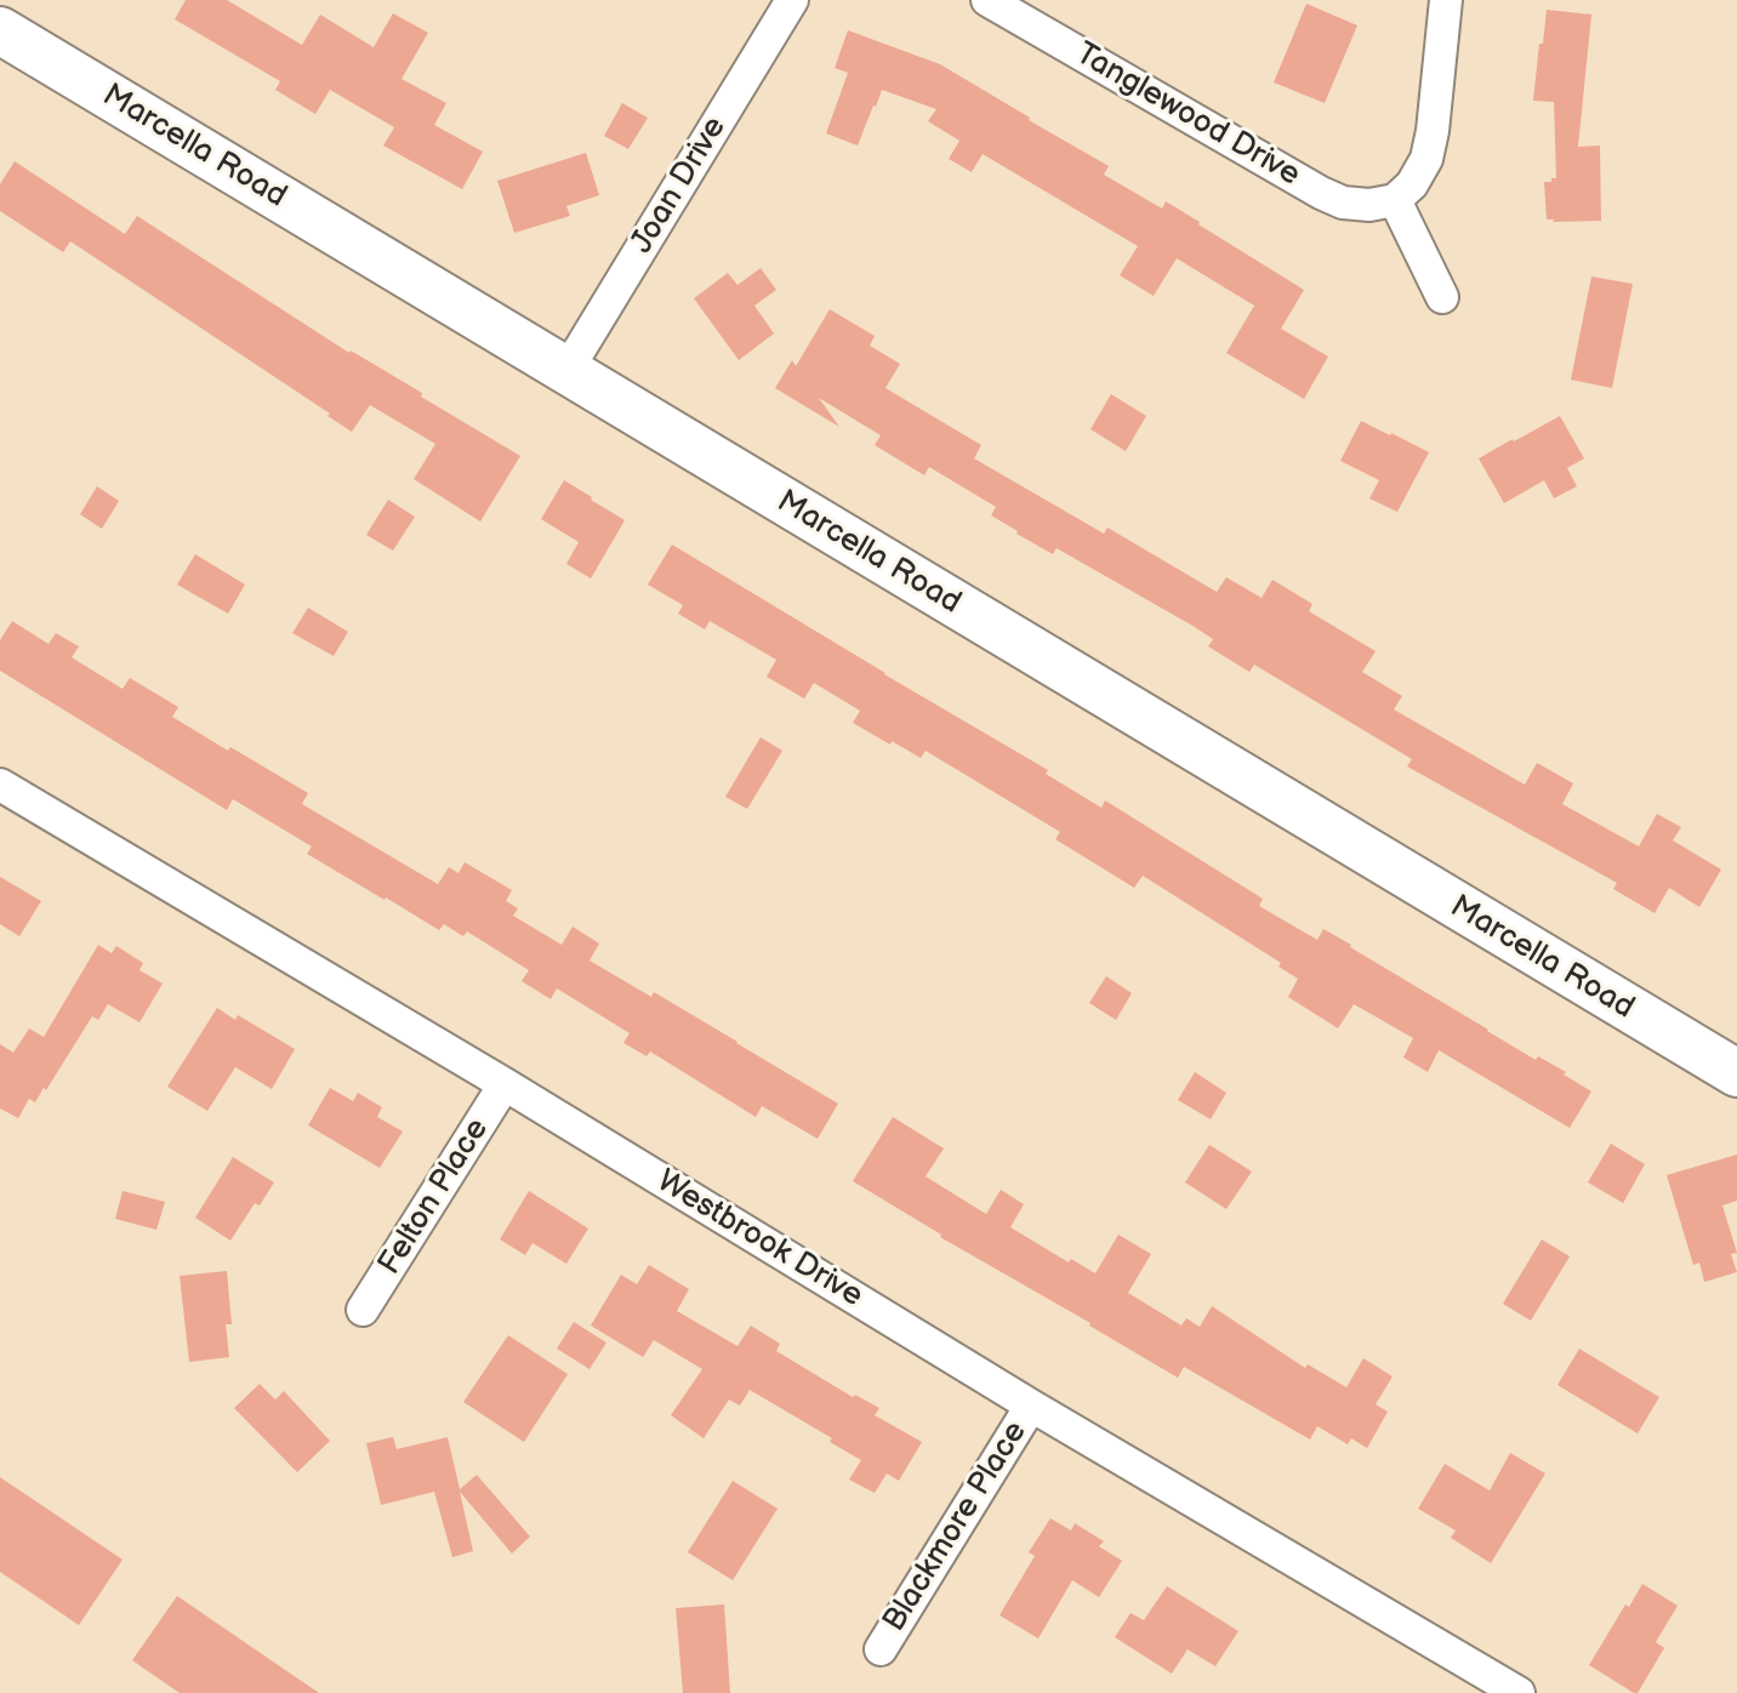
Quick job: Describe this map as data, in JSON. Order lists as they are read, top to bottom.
{
  "streets": {
    "street": [
      "Tanglewood Drive",
      "Marcella Road",
      "Joan Drive",
      "Felton Place",
      "Westbrook Drive",
      "Blackmore Place"
    ]
  },
  "crossings": [
    ["Marcella Road", "Joan Drive"],
    ["Felton Place", "Westbrook Drive"],
    ["Westbrook Drive", "Blackmore Place"]
  ]
}
